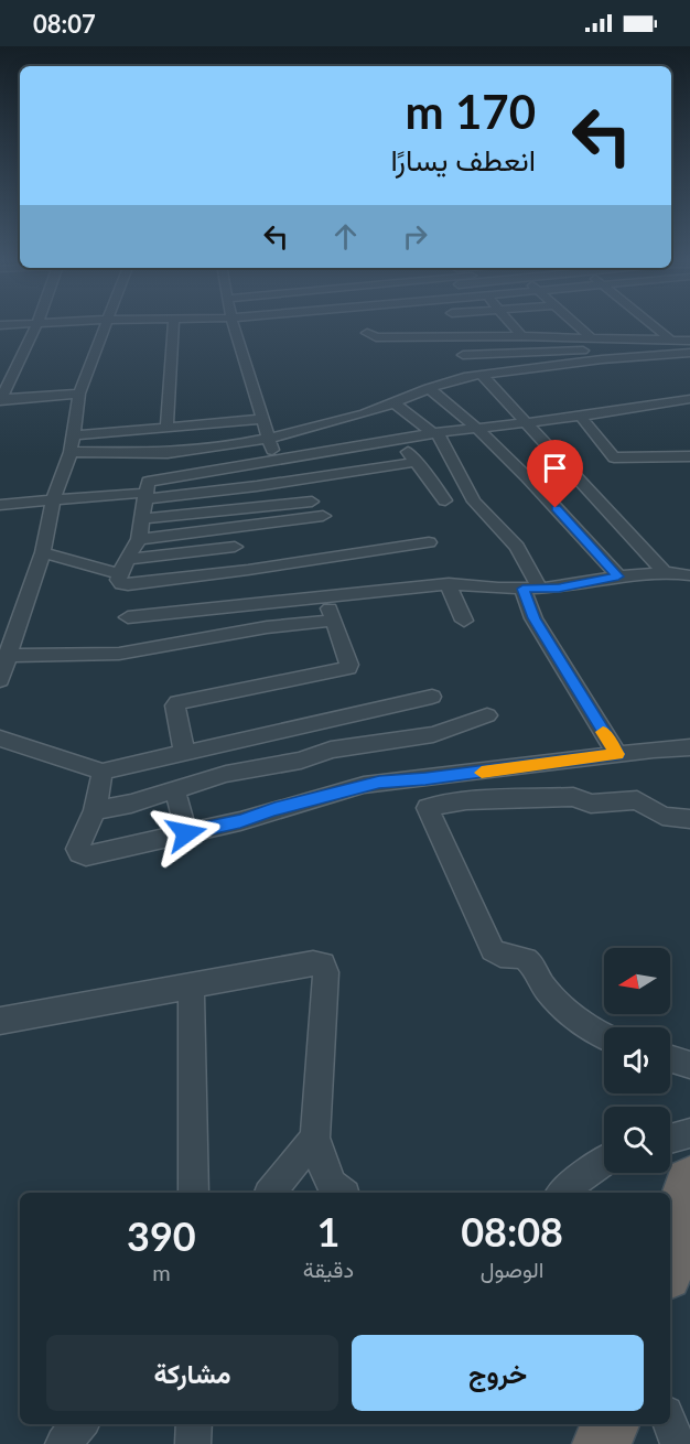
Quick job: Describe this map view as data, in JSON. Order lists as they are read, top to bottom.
{
  "north": "left",
  "page": {
    "status": "08:07",
    "turn": ["170 m", "انعطف يسارًا"],
    "eta": [
      "08:08",
      "الوصول",
      "1",
      "دقيقة",
      "390",
      "m"
    ],
    "buttons": ["خروج", "مشاركة"]
  }
}
